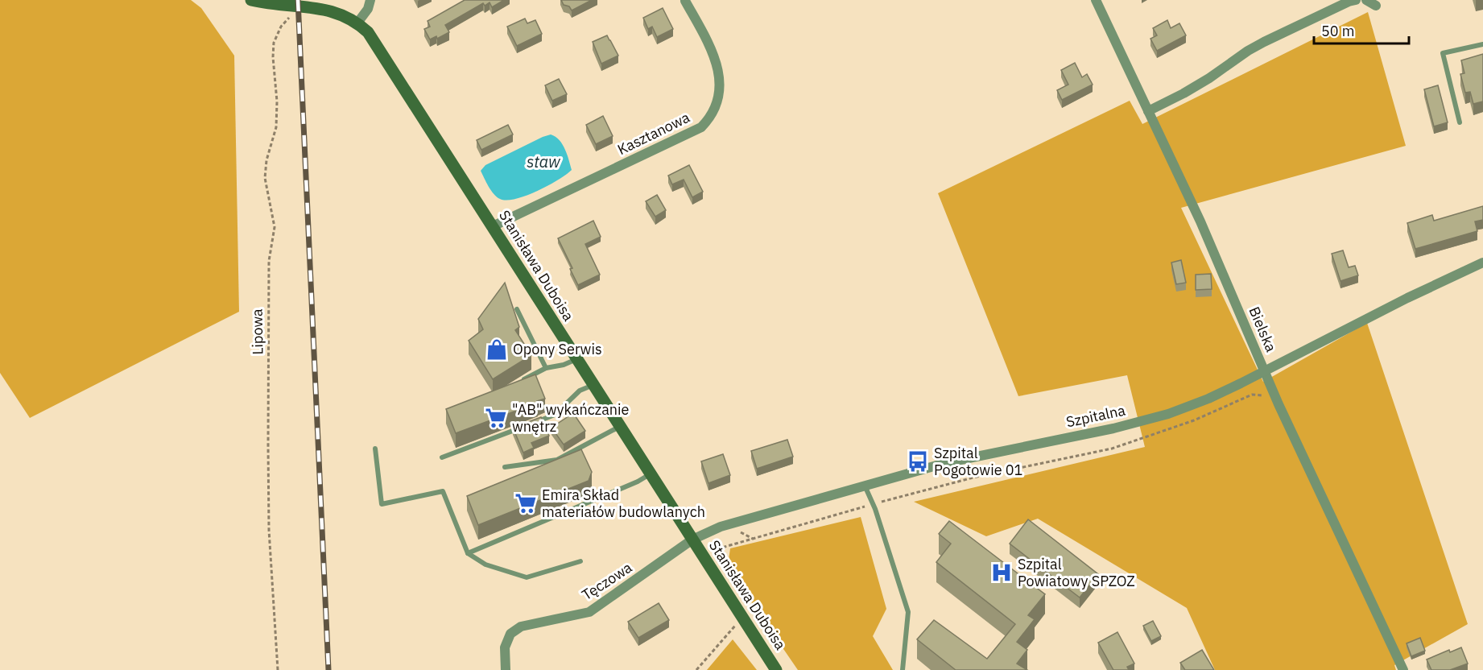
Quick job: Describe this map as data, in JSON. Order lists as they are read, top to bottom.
{
  "streets": {
    "street": [
      "Kasztanowa",
      "Stanisława Duboisa",
      "Bielska",
      "Szpitalna",
      "Tęczowa"
    ],
    "path": ["Lipowa"]
  },
  "crossings": [
    ["Kasztanowa", "Stanisława Duboisa"],
    ["Stanisława Duboisa", "Lipowa"],
    ["Stanisława Duboisa", "Szpitalna"],
    ["Stanisława Duboisa", "Tęczowa"],
    ["Bielska", "Szpitalna"],
    ["Szpitalna", "Tęczowa"]
  ],
  "water": ["staw"],
  "places": {
    "shop": ["Opony Serwis"],
    "supermarket": ["\"AB\" wykańczanie wnętrz", "Emira Skład materiałów budowlanych"],
    "bus stop": ["Szpital Pogotowie 01"],
    "hospital": ["Szpital Powiatowy SPZOZ"]
  },
  "scale_bar": "50 m"
}
